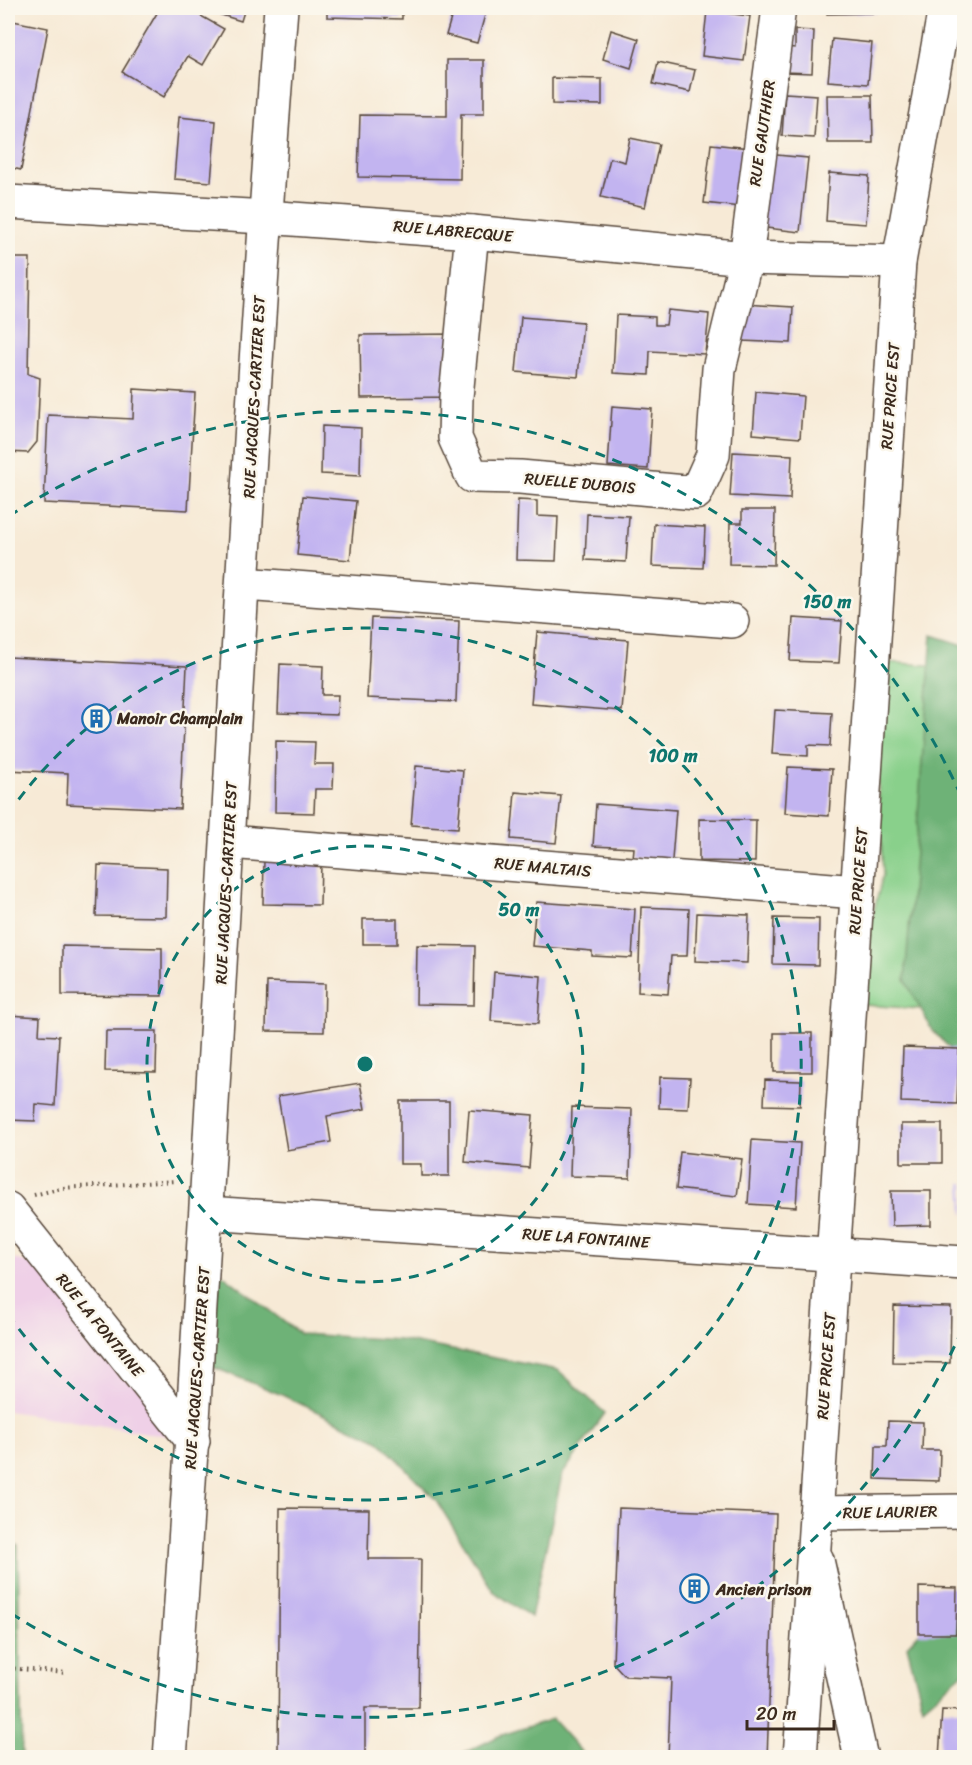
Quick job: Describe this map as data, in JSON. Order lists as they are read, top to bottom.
{
  "streets": {
    "street": [
      "RUE GAUTHIER",
      "RUE LABRECQUE",
      "RUE PRICE EST",
      "RUE JACQUES-CARTIER EST",
      "RUELLE DUBOIS",
      "RUE MALTAIS",
      "RUE LA FONTAINE",
      "RUE LAURIER"
    ]
  },
  "crossings": [
    ["RUE GAUTHIER", "RUE LABRECQUE"],
    ["RUE GAUTHIER", "RUELLE DUBOIS"],
    ["RUE LABRECQUE", "RUE PRICE EST"],
    ["RUE LABRECQUE", "RUE JACQUES-CARTIER EST"],
    ["RUE LABRECQUE", "RUELLE DUBOIS"],
    ["RUE PRICE EST", "RUE MALTAIS"],
    ["RUE PRICE EST", "RUE LA FONTAINE"],
    ["RUE PRICE EST", "RUE LAURIER"],
    ["RUE JACQUES-CARTIER EST", "RUE MALTAIS"],
    ["RUE JACQUES-CARTIER EST", "RUE LA FONTAINE"]
  ],
  "places": {
    "building": ["Manoir Champlain", "Ancien prison"]
  },
  "scale_bar": "20 m",
  "rings": ["150 m", "100 m", "50 m"]
}
